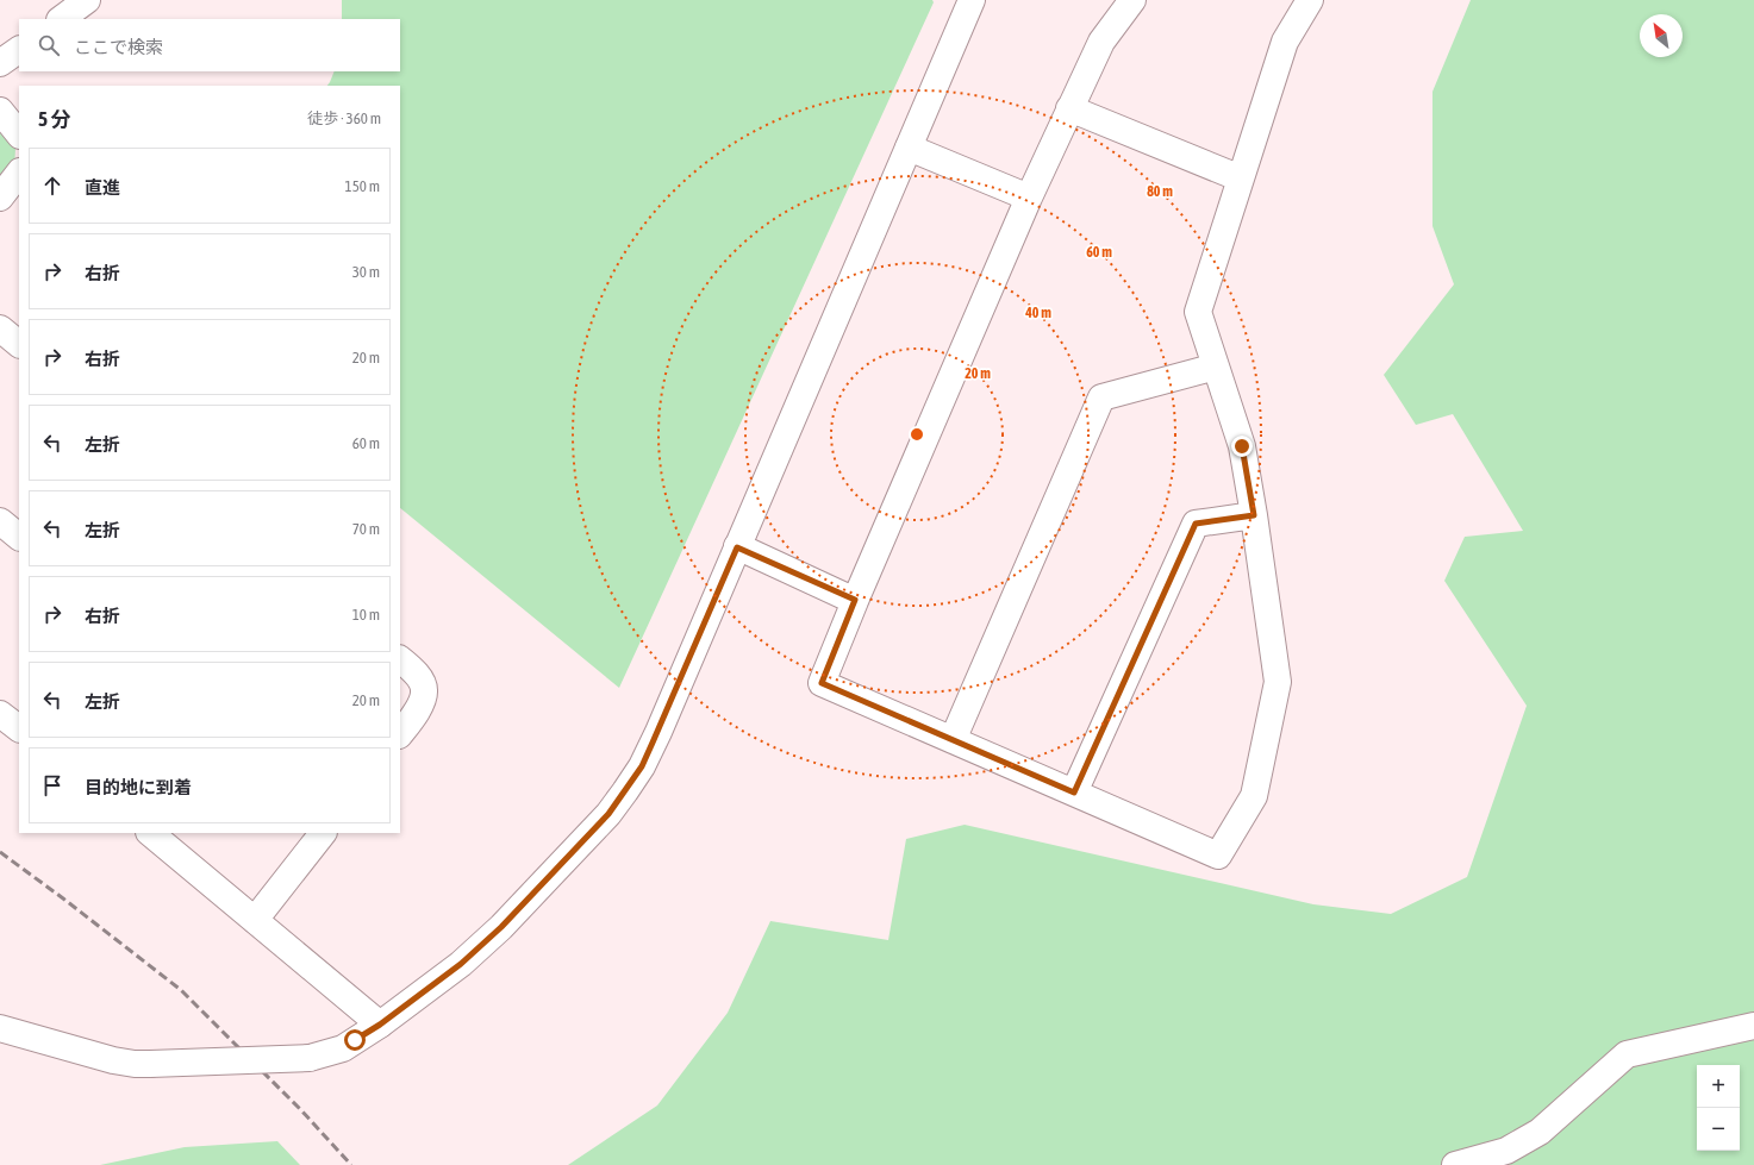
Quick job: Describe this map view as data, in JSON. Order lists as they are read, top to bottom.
{
  "north": "top left",
  "page": {
    "search": "ここで検索",
    "heading": ["5 分", "徒歩 · 360 m"],
    "list": [
      ["直進", "150 m"],
      ["右折", "30 m"],
      ["右折", "20 m"],
      ["左折", "60 m"],
      ["左折", "70 m"],
      ["右折", "10 m"],
      ["左折", "20 m"],
      "目的地に到着"
    ],
    "map_buttons": ["+", "−"]
  },
  "rings": [
    "80 m",
    "60 m",
    "40 m",
    "20 m"
  ]
}
